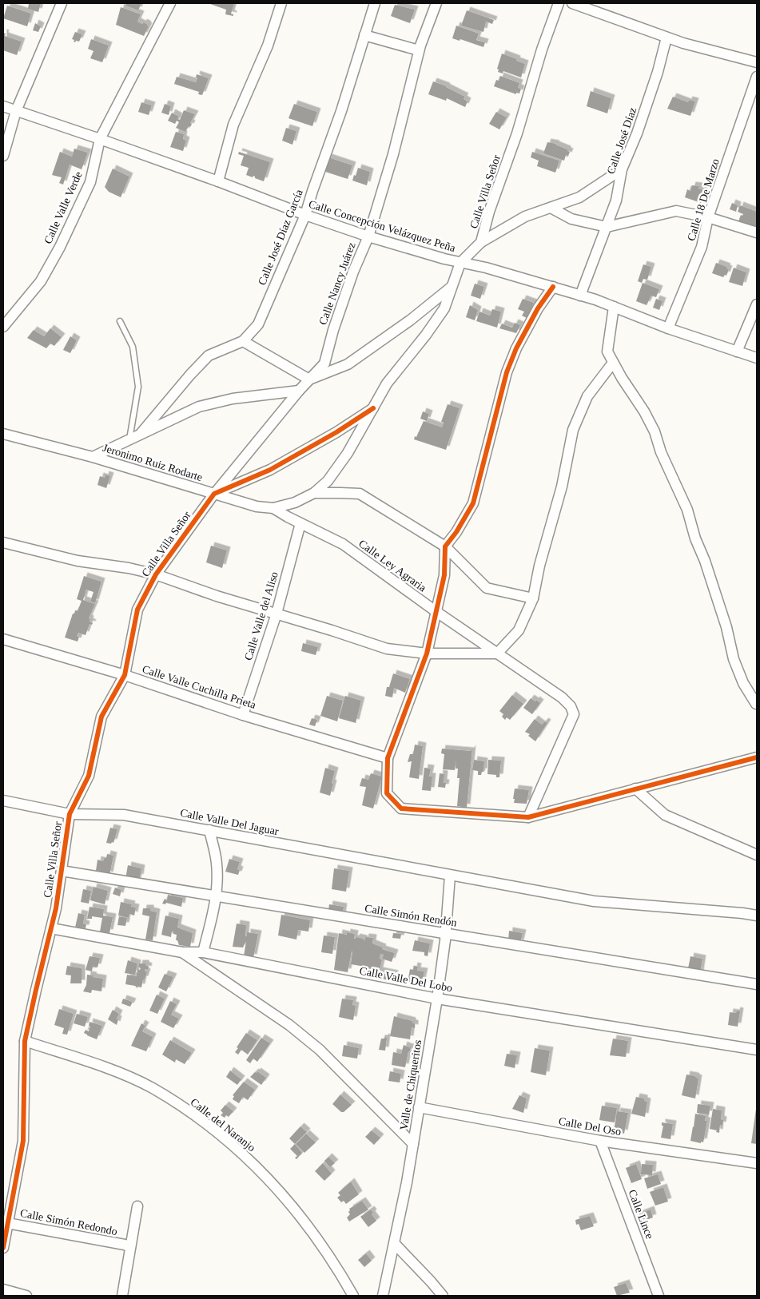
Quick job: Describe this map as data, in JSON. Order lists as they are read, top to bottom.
{
  "streets": {
    "street": [
      "Calle José Díaz",
      "Calle Villa Señor",
      "Calle 18 De Marzo",
      "Calle Valle Verde",
      "Calle Concepción Velázquez Peña",
      "Calle José Díaz García",
      "Calle Nancy Juárez",
      "Jeronimo Ruiz Rodarte",
      "Calle Ley Agraria",
      "Calle Valle del Aliso",
      "Calle Valle Cuchilla Prieta",
      "Calle Valle Del Jaguar",
      "Calle Simón Rendón",
      "Calle Valle Del Lobo",
      "Valle de Chiqueritos",
      "Calle del Naranjo",
      "Calle Del Oso",
      "Calle Lince",
      "Calle Simón Redondo"
    ]
  },
  "crossings": [
    ["Calle José Díaz", "Calle Concepción Velázquez Peña"],
    ["Calle Villa Señor", "Calle Concepción Velázquez Peña"],
    ["Calle Villa Señor", "Calle Nancy Juárez"],
    ["Calle Villa Señor", "Jeronimo Ruiz Rodarte"],
    ["Calle Villa Señor", "Calle Valle Cuchilla Prieta"],
    ["Calle Villa Señor", "Calle Valle Del Jaguar"],
    ["Calle Villa Señor", "Calle Simón Rendón"],
    ["Calle Villa Señor", "Calle Valle Del Lobo"],
    ["Calle Villa Señor", "Calle del Naranjo"],
    ["Calle Villa Señor", "Calle Simón Redondo"],
    ["Calle 18 De Marzo", "Calle Concepción Velázquez Peña"],
    ["Calle Valle Verde", "Calle Concepción Velázquez Peña"],
    ["Calle Concepción Velázquez Peña", "Calle José Díaz García"],
    ["Calle Concepción Velázquez Peña", "Calle Nancy Juárez"],
    ["Calle Nancy Juárez", "Jeronimo Ruiz Rodarte"],
    ["Jeronimo Ruiz Rodarte", "Calle Ley Agraria"],
    ["Calle Ley Agraria", "Calle Valle del Aliso"],
    ["Calle Valle del Aliso", "Calle Valle Cuchilla Prieta"],
    ["Calle Valle Del Jaguar", "Valle de Chiqueritos"],
    ["Calle Simón Rendón", "Valle de Chiqueritos"],
    ["Calle Valle Del Lobo", "Valle de Chiqueritos"],
    ["Valle de Chiqueritos", "Calle Del Oso"],
    ["Calle Del Oso", "Calle Lince"]
  ]
}
